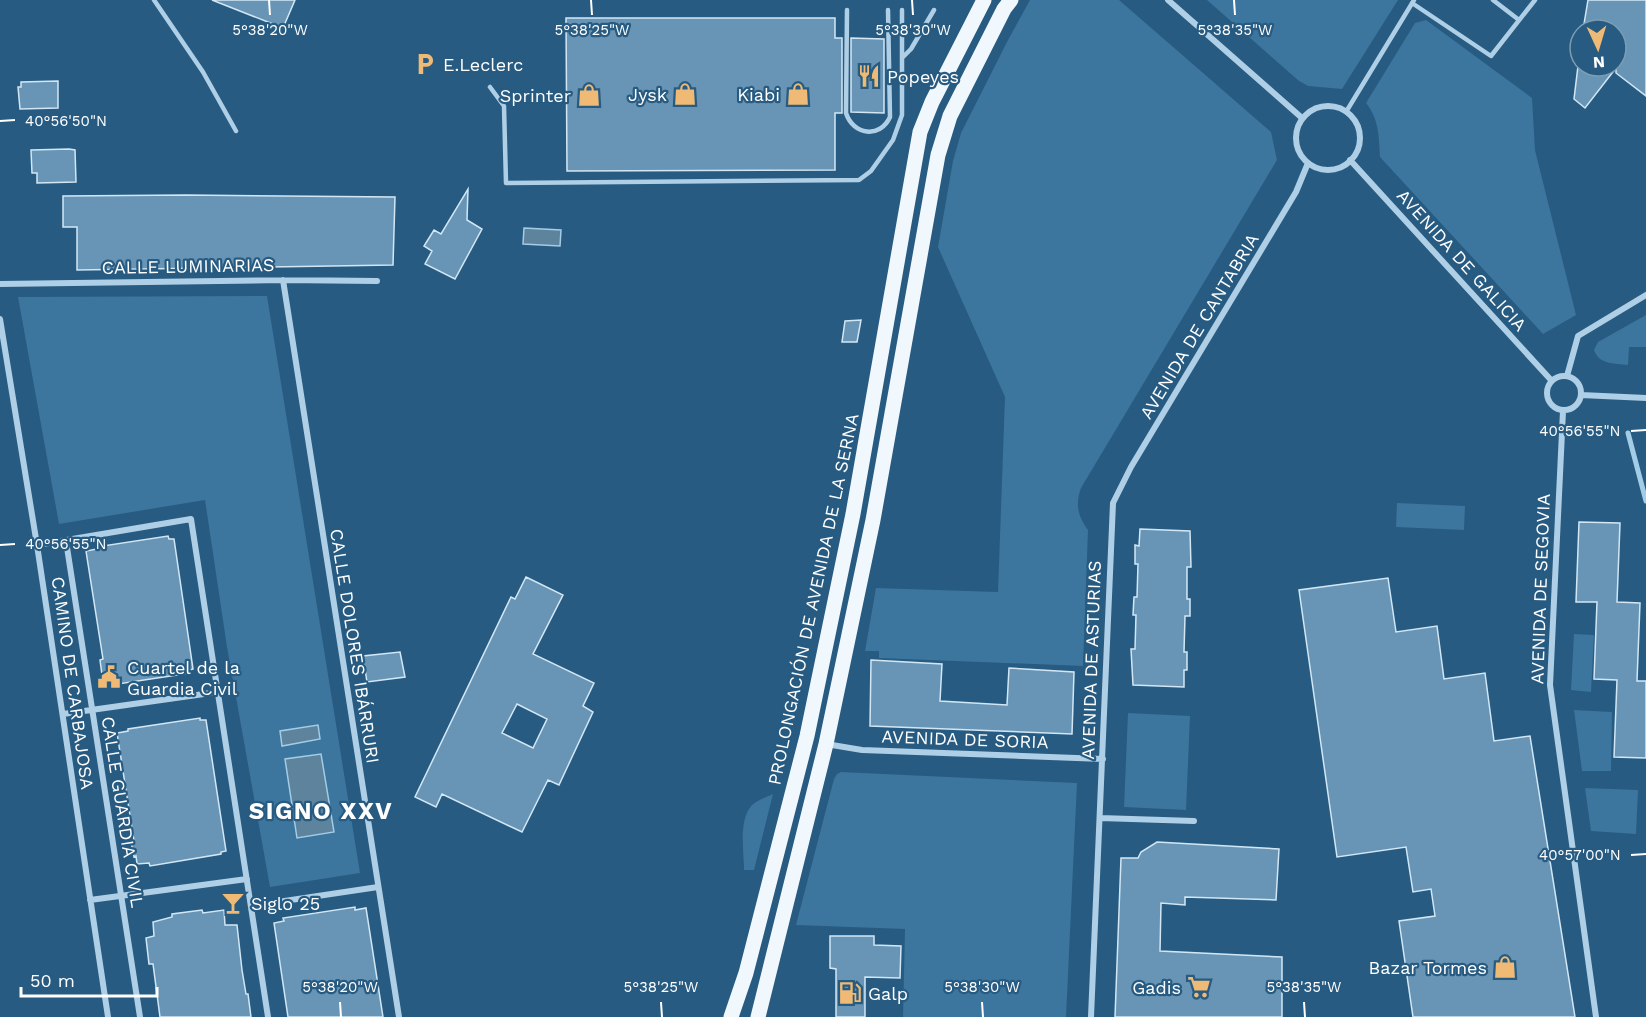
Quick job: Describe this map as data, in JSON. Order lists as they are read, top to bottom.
{
  "streets": {
    "main road": ["PROLONGACIÓN DE AVENIDA DE LA SERNA"],
    "street": [
      "AVENIDA DE GALICIA",
      "CALLE LUMINARIAS",
      "AVENIDA DE CANTABRIA",
      "AVENIDA DE SEGOVIA",
      "CALLE DOLORES IBÁRRURI",
      "AVENIDA DE ASTURIAS",
      "CAMINO DE CARBAJOSA",
      "AVENIDA DE SORIA",
      "CALLE GUARDIA CIVIL"
    ]
  },
  "crossings": [
    ["AVENIDA DE GALICIA", "AVENIDA DE CANTABRIA"],
    ["AVENIDA DE GALICIA", "AVENIDA DE SEGOVIA"],
    ["CALLE LUMINARIAS", "CALLE DOLORES IBÁRRURI"],
    ["AVENIDA DE CANTABRIA", "AVENIDA DE ASTURIAS"],
    ["AVENIDA DE ASTURIAS", "AVENIDA DE SORIA"]
  ],
  "districts": ["SIGNO XXV"],
  "places": {
    "parking": ["E.Leclerc"],
    "restaurant": ["Popeyes"],
    "shop": [
      "Jysk",
      "Kiabi",
      "Sprinter",
      "Bazar Tormes"
    ],
    "public building": ["Cuartel de la Guardia Civil"],
    "bar": ["Siglo 25"],
    "supermarket": ["Gadis"],
    "fuel station": ["Galp"]
  },
  "scale_bar": "50 m",
  "north": "bottom",
  "coordinates": [
    "5°38'20\"W",
    "5°38'25\"W",
    "5°38'30\"W",
    "5°38'35\"W",
    "40°56'50\"N",
    "40°56'55\"N",
    "40°57'00\"N"
  ]
}
